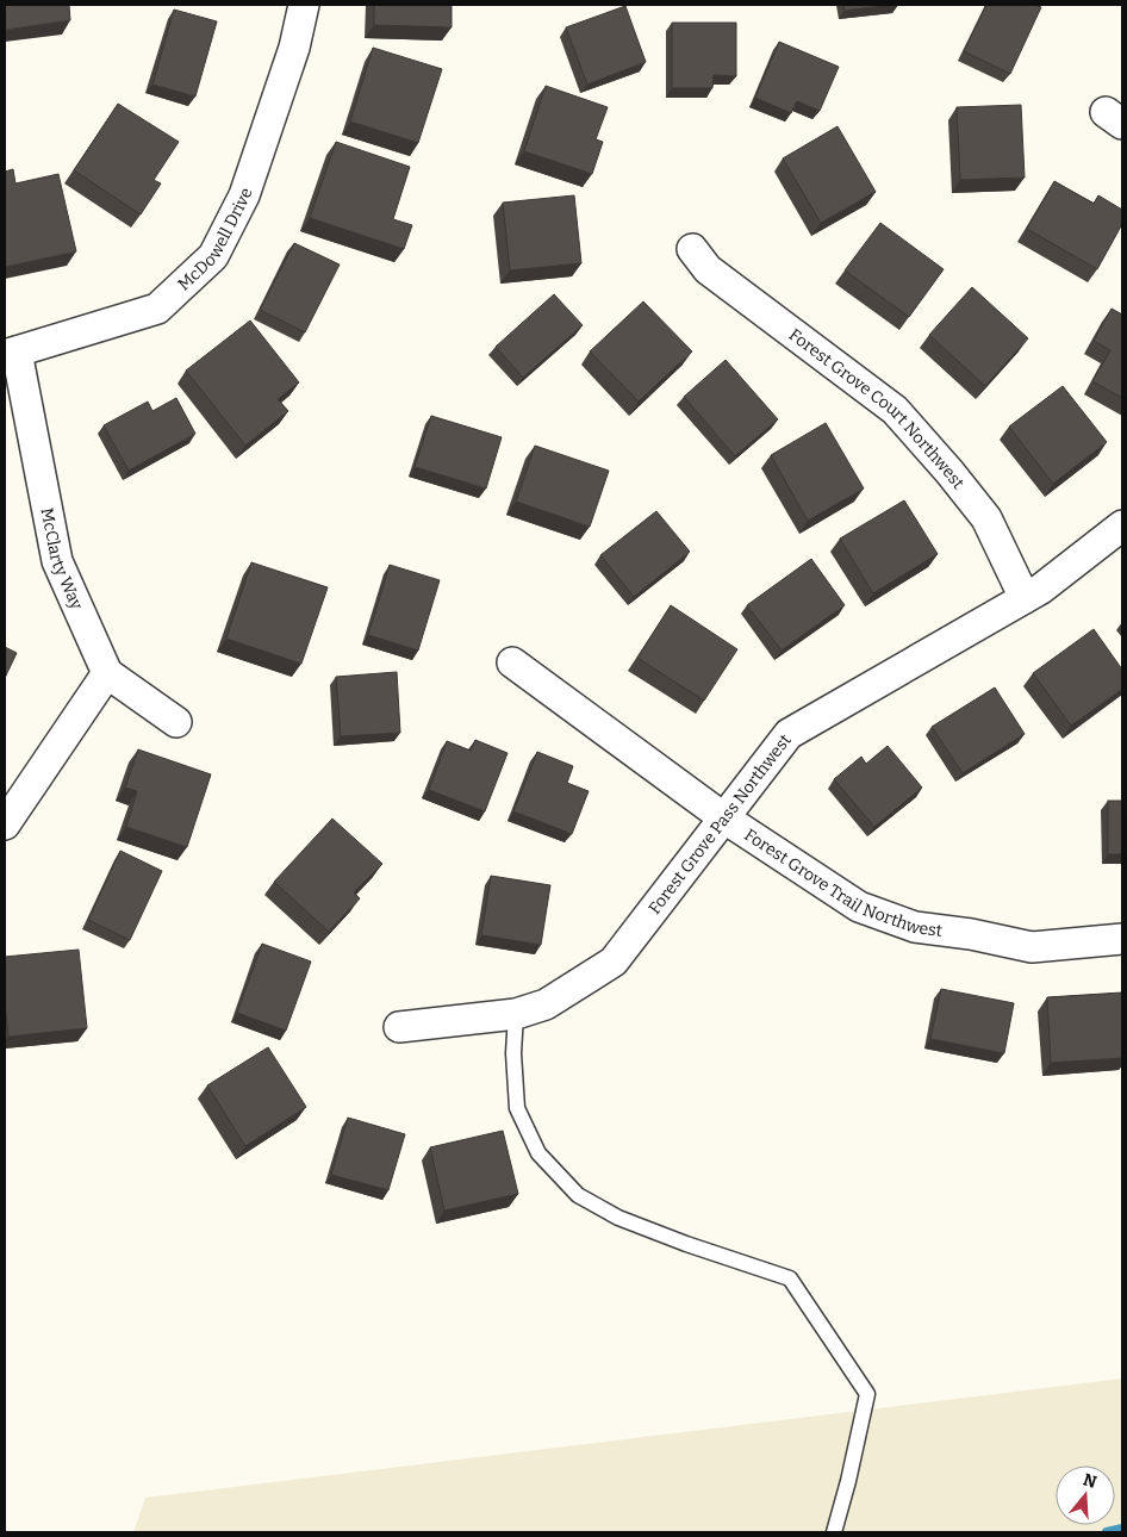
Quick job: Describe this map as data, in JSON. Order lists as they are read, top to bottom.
{
  "streets": {
    "street": [
      "McDowell Drive",
      "Forest Grove Court Northwest",
      "McClarty Way",
      "Forest Grove Pass Northwest",
      "Forest Grove Trail Northwest"
    ]
  },
  "crossings": [
    ["McDowell Drive", "McClarty Way"],
    ["Forest Grove Court Northwest", "Forest Grove Pass Northwest"],
    ["Forest Grove Pass Northwest", "Forest Grove Trail Northwest"]
  ],
  "north": "top"
}
